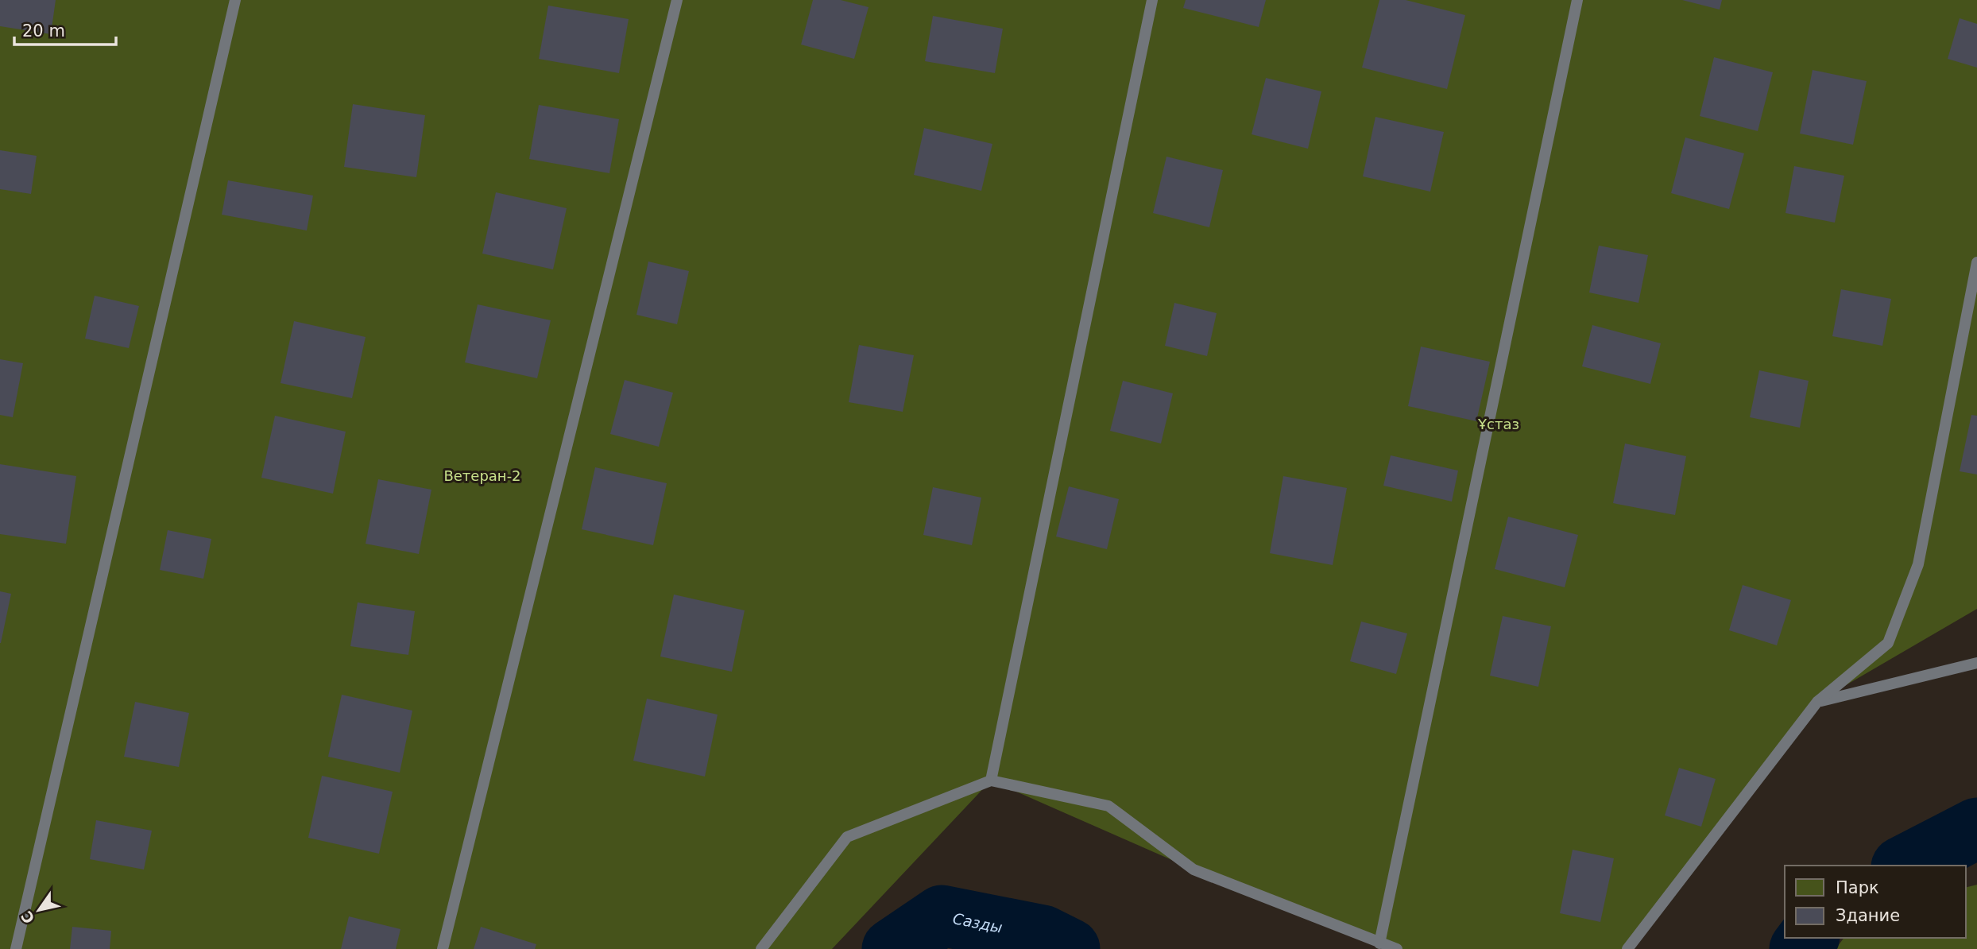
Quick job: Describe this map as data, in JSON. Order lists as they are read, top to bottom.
{
  "water": ["Сазды"],
  "parks": ["Ұстаз", "Ветеран-2"],
  "legend": ["Парк", "Здание"],
  "scale_bar": "20 m",
  "north": "bottom left"
}
